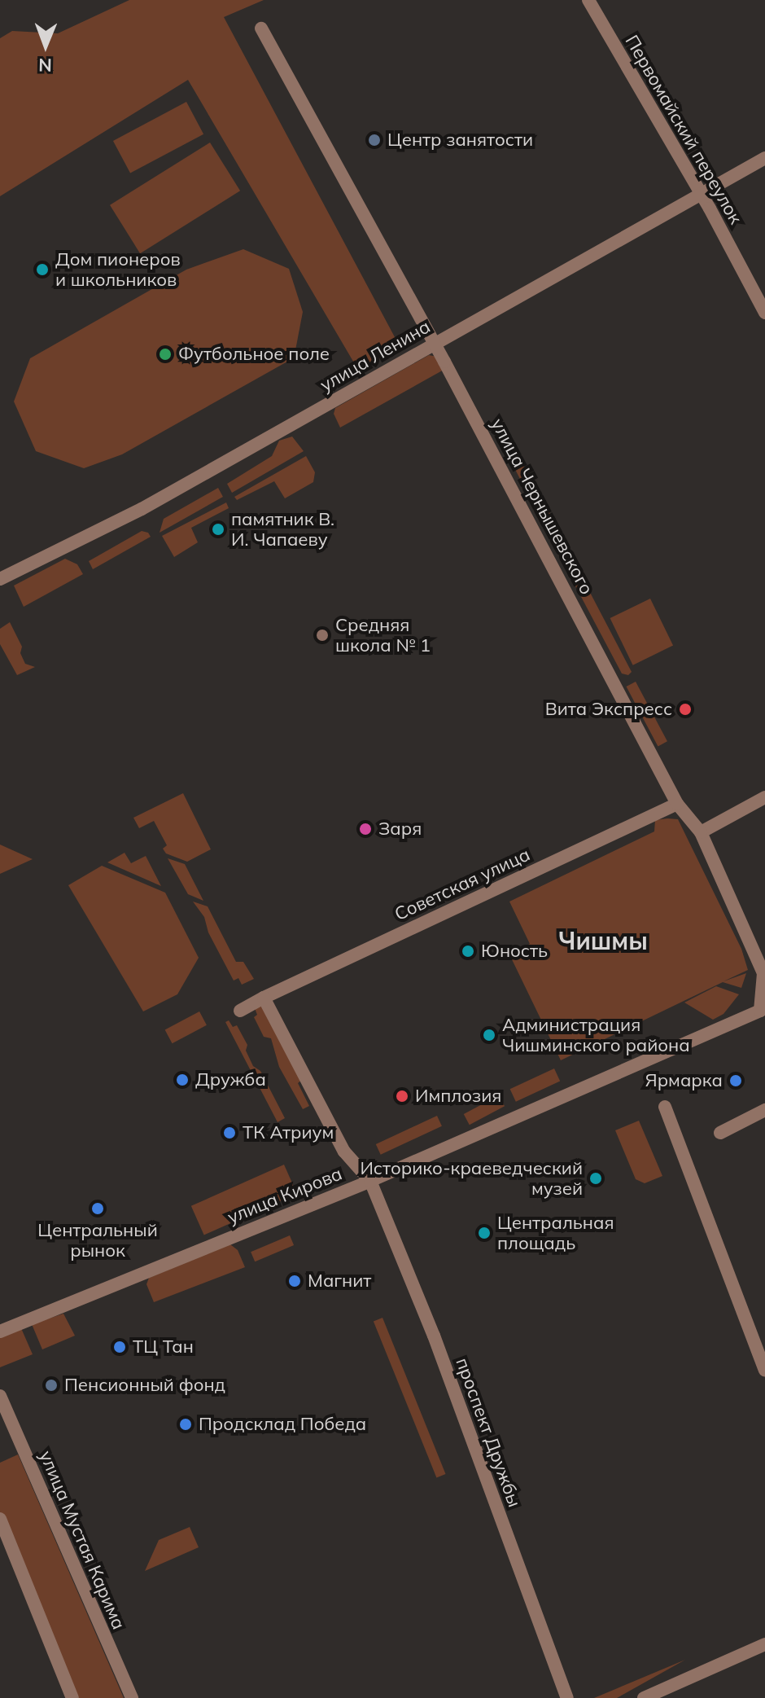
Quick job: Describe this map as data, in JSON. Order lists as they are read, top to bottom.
{
  "streets": {
    "street": [
      "Первомайский переулок",
      "улица Ленина",
      "улица Чернышевского",
      "Советская улица",
      "улица Кирова",
      "проспект Дружбы",
      "улица Мустая Карима"
    ]
  },
  "crossings": [
    ["Первомайский переулок", "улица Ленина"],
    ["улица Ленина", "улица Чернышевского"],
    ["улица Чернышевского", "Советская улица"],
    ["улица Чернышевского", "улица Кирова"],
    ["Советская улица", "проспект Дружбы"],
    ["улица Кирова", "проспект Дружбы"]
  ],
  "districts": ["Чишмы"],
  "places": [
    "Центр занятости",
    "Дом пионеров и школьников",
    "Футбольное поле",
    "памятник В. И. Чапаеву",
    "Средняя школа № 1",
    "Вита Экспресс",
    "Заря",
    "Юность",
    "Администрация Чишминского района",
    "Дружба",
    "Ярмарка",
    "Имплозия",
    "ТК Атриум",
    "Историко-краеведческий музей",
    "Центральный рынок",
    "Центральная площадь",
    "Магнит",
    "ТЦ Тан",
    "Пенсионный фонд",
    "Продсклад Победа"
  ],
  "north": "bottom"
}
